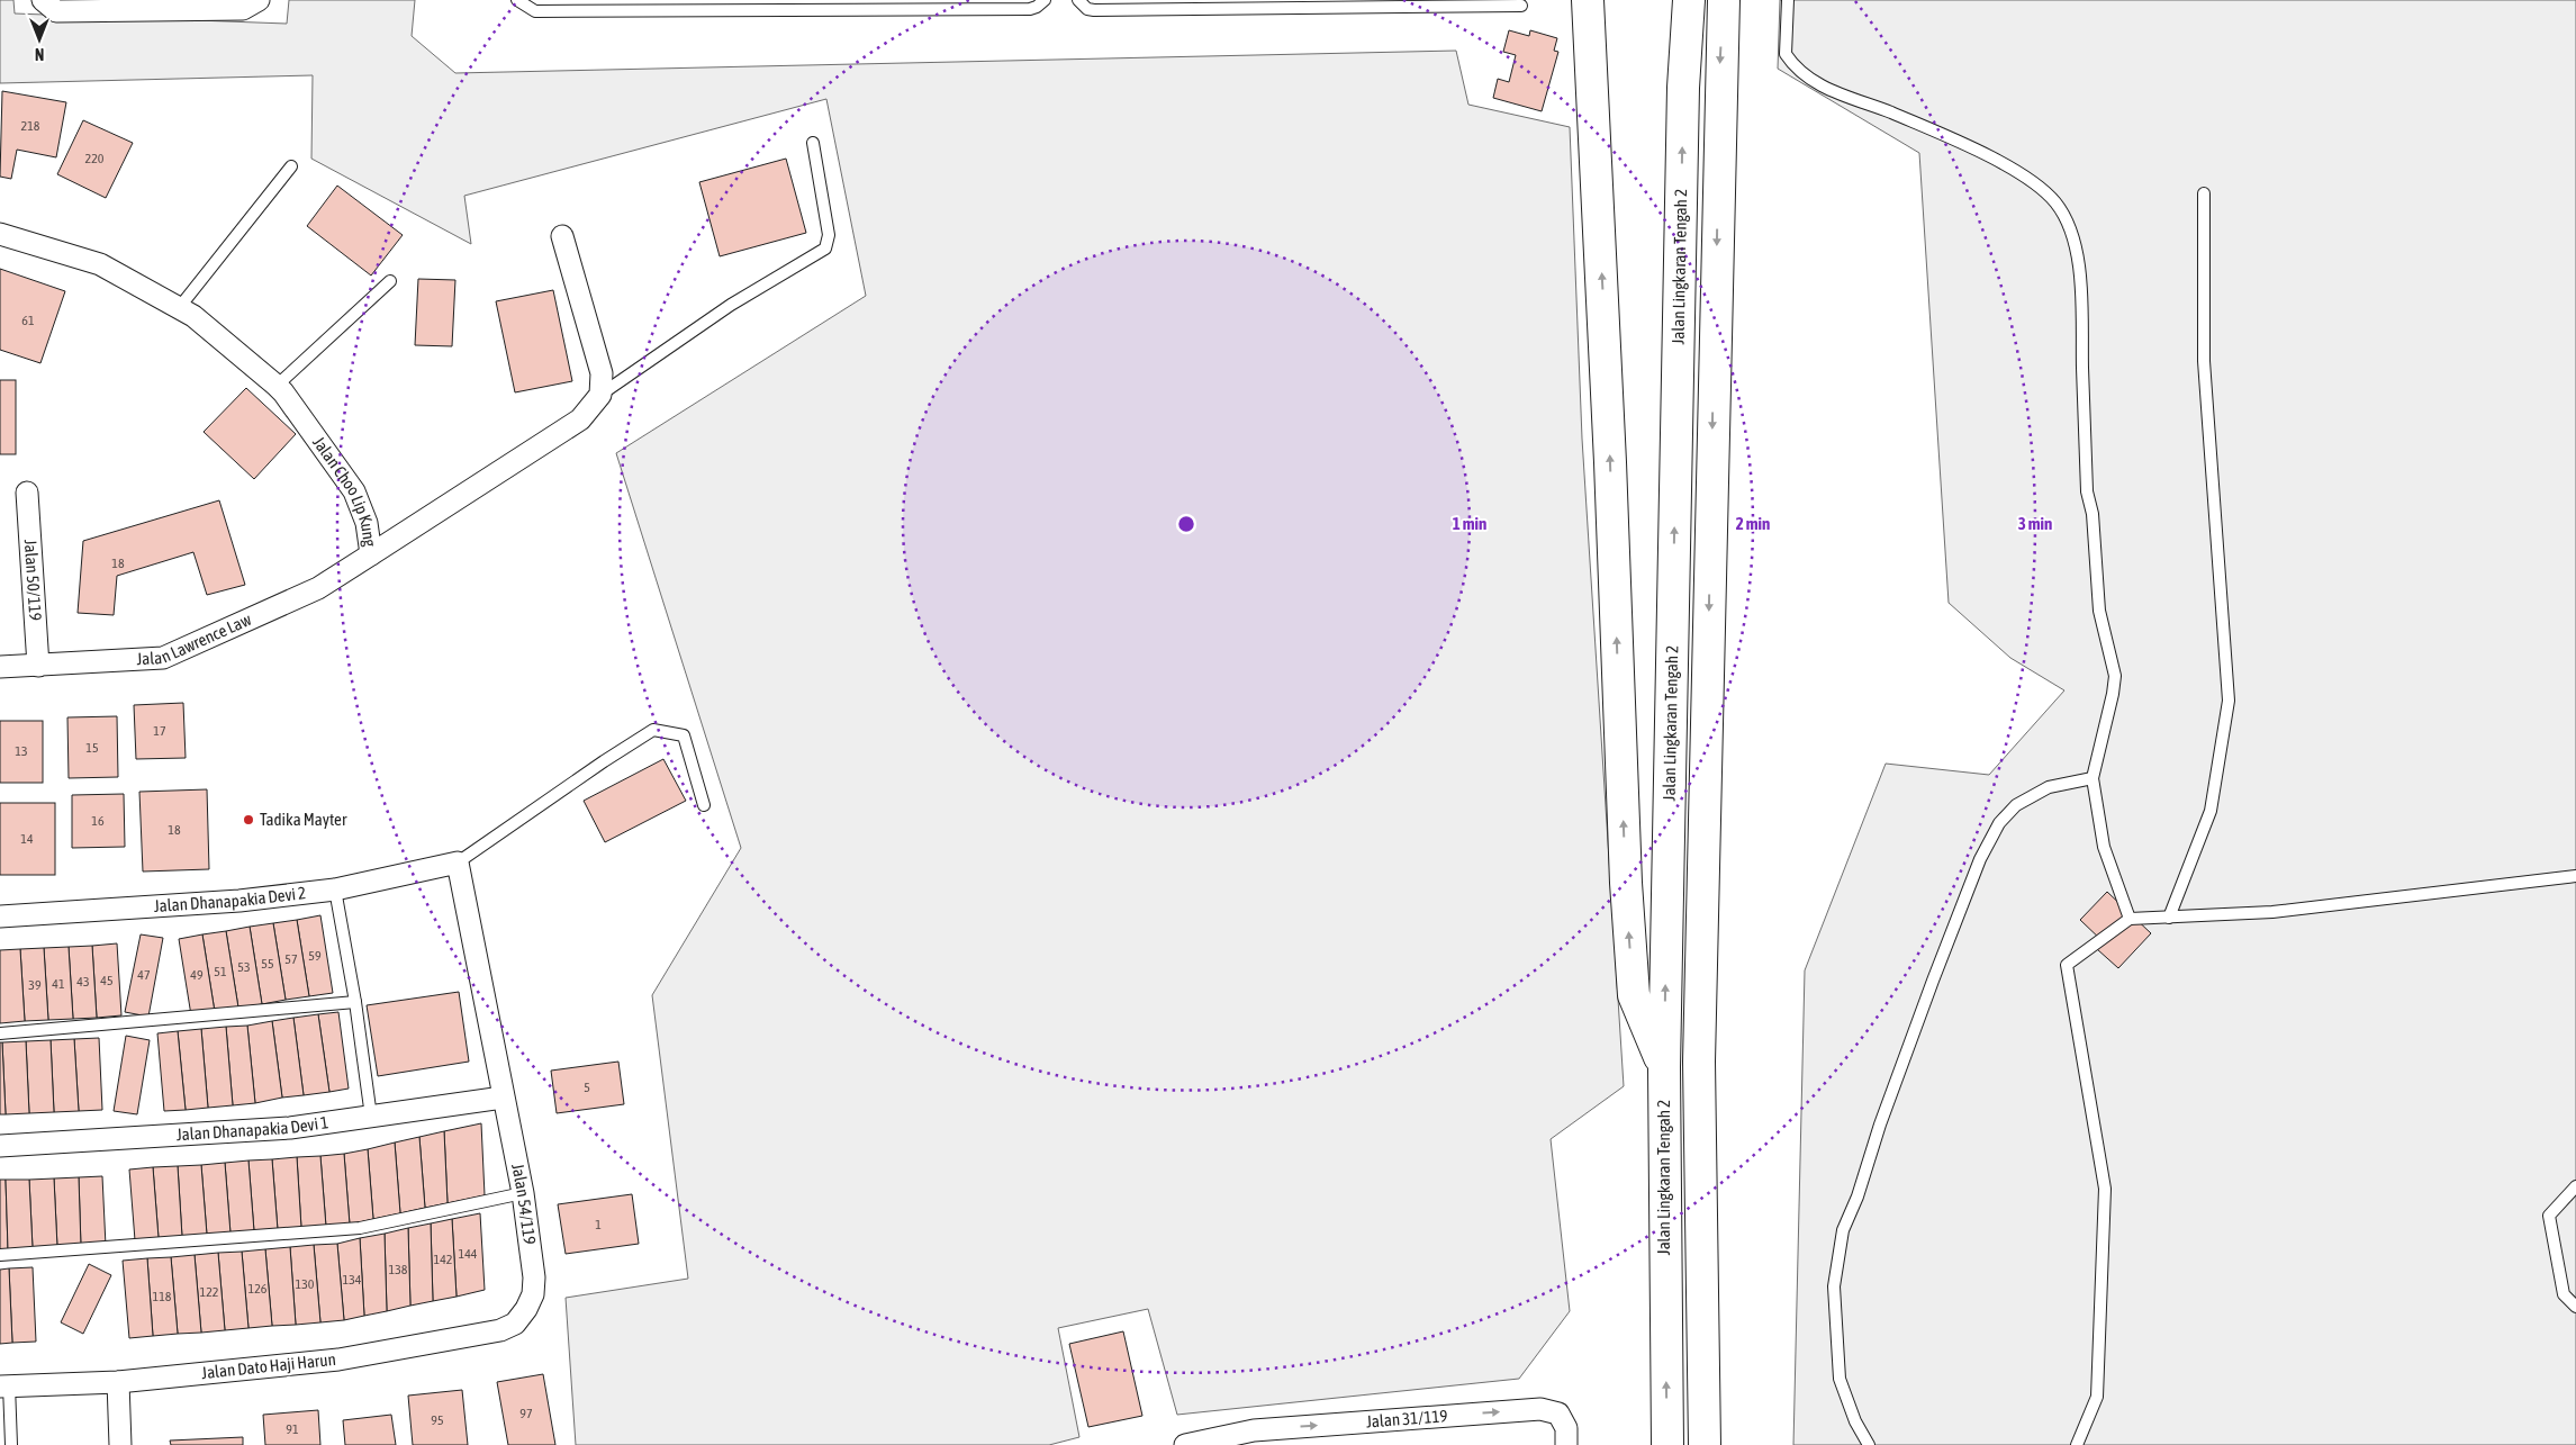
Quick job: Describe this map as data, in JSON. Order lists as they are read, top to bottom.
{
  "streets": {
    "highway": ["Jalan Lingkaran Tengah 2"],
    "street": [
      "Jalan Choo Lip Kung",
      "Jalan 50/119",
      "Jalan Lawrence Law",
      "Jalan Dhanapakia Devi 2",
      "Jalan Dhanapakia Devi 1",
      "Jalan 54/119",
      "Jalan Dato Haji Harun",
      "Jalan 31/119"
    ]
  },
  "crossings": [
    ["Jalan Choo Lip Kung", "Jalan Lawrence Law"],
    ["Jalan 50/119", "Jalan Lawrence Law"],
    ["Jalan Dhanapakia Devi 2", "Jalan 54/119"],
    ["Jalan Dhanapakia Devi 1", "Jalan 54/119"],
    ["Jalan 54/119", "Jalan Dato Haji Harun"]
  ],
  "one_way": ["Jalan 31/119"],
  "places": ["Tadika Mayter"],
  "house_numbers": [
    "218",
    "220",
    "61",
    "18",
    "17",
    "15",
    "13",
    "16",
    "18",
    "14",
    "59",
    "57",
    "55",
    "53",
    "51",
    "47",
    "49",
    "45",
    "43",
    "41",
    "39",
    "5",
    "1",
    "144",
    "142",
    "138",
    "134",
    "130",
    "126",
    "122",
    "118",
    "97",
    "95",
    "91"
  ],
  "north": "bottom",
  "rings": ["1 min", "2 min", "3 min"]
}
